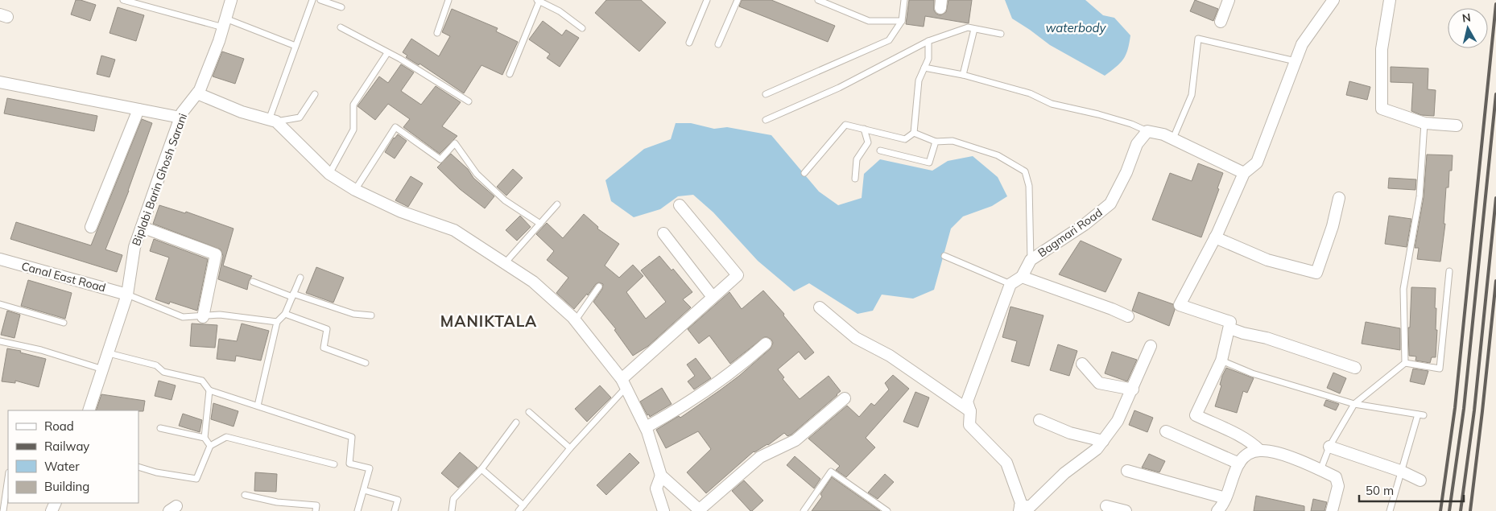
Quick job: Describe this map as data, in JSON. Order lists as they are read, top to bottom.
{
  "streets": {
    "street": ["Biplabi Barin Ghosh Sarani", "Bagmari Road", "Canal East Road"]
  },
  "crossings": [
    ["Biplabi Barin Ghosh Sarani", "Canal East Road"]
  ],
  "districts": ["MANIKTALA"],
  "water": ["waterbody"],
  "legend": [
    "Road",
    "Railway",
    "Water",
    "Building"
  ],
  "scale_bar": "50 m",
  "north": "top"
}
